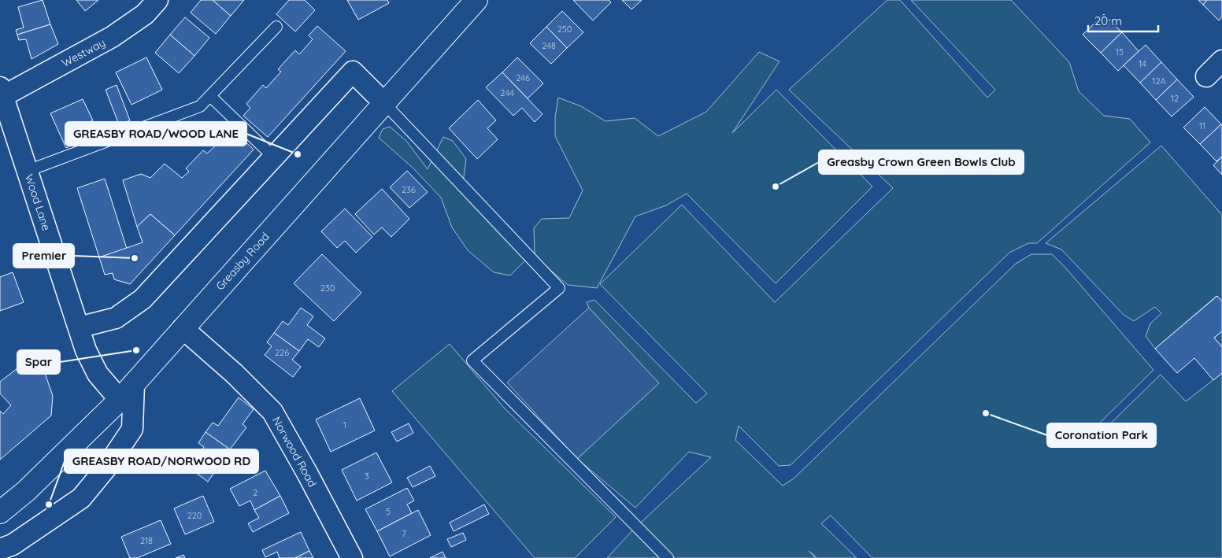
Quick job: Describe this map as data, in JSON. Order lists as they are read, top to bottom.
{
  "streets": {
    "main road": ["Greasby Road"],
    "street": ["Westway", "Wood Lane", "Norwood Road"]
  },
  "crossings": [
    ["Westway", "Wood Lane"],
    ["Wood Lane", "Greasby Road"],
    ["Greasby Road", "Norwood Road"]
  ],
  "places": [
    "GREASBY ROAD/WOOD LANE",
    "Greasby Crown Green Bowls Club",
    "Premier",
    "Spar",
    "Coronation Park",
    "GREASBY ROAD/NORWOOD RD"
  ],
  "house_numbers": [
    "250",
    "248",
    "15",
    "14",
    "246",
    "12A",
    "244",
    "12",
    "11",
    "236",
    "230",
    "226",
    "1",
    "3",
    "2",
    "5",
    "220",
    "7",
    "218"
  ],
  "scale_bar": "20 m"
}
